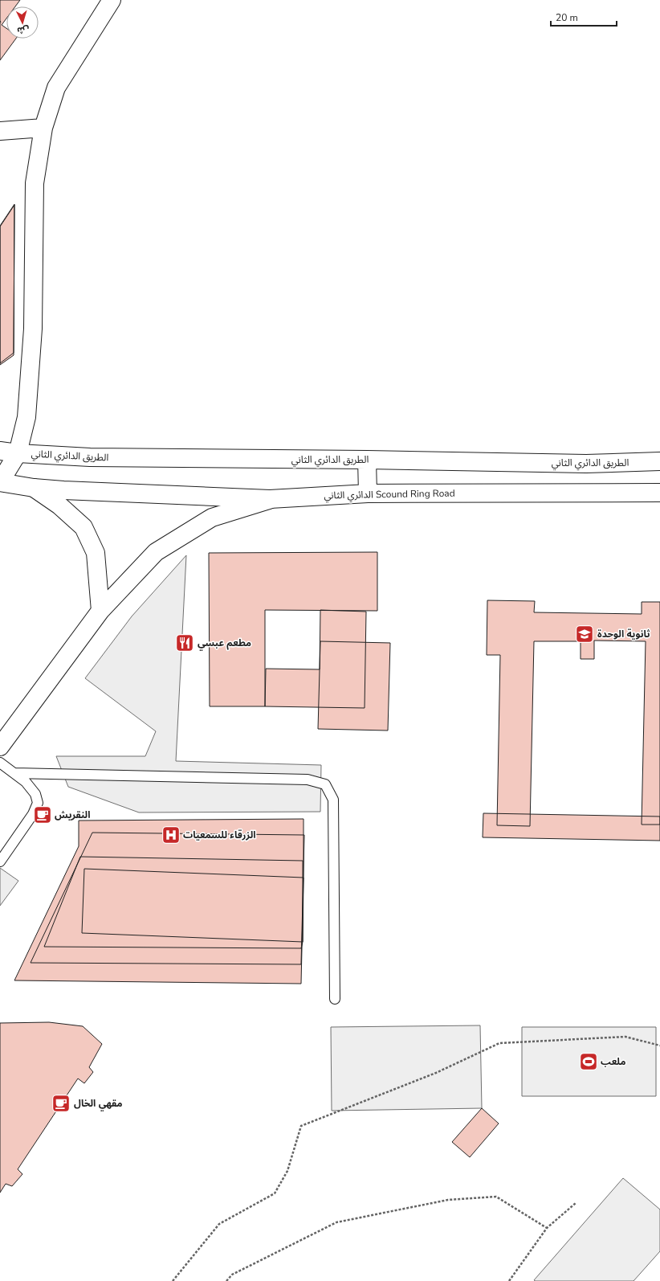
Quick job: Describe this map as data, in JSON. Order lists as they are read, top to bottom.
{
  "streets": {
    "main road": ["الطريق الدائري الثاني", "الدائري الثاني Scound Ring Road"]
  },
  "places": {
    "school or university": ["ثانوية الوحدة"],
    "restaurant": ["مطعم عبسي"],
    "cafe": ["النقريش", "مقهي الخال"],
    "hospital": ["الزرقاء للسمعيات"],
    "sports": ["ملعب"]
  },
  "scale_bar": "20 m",
  "north": "bottom"
}
